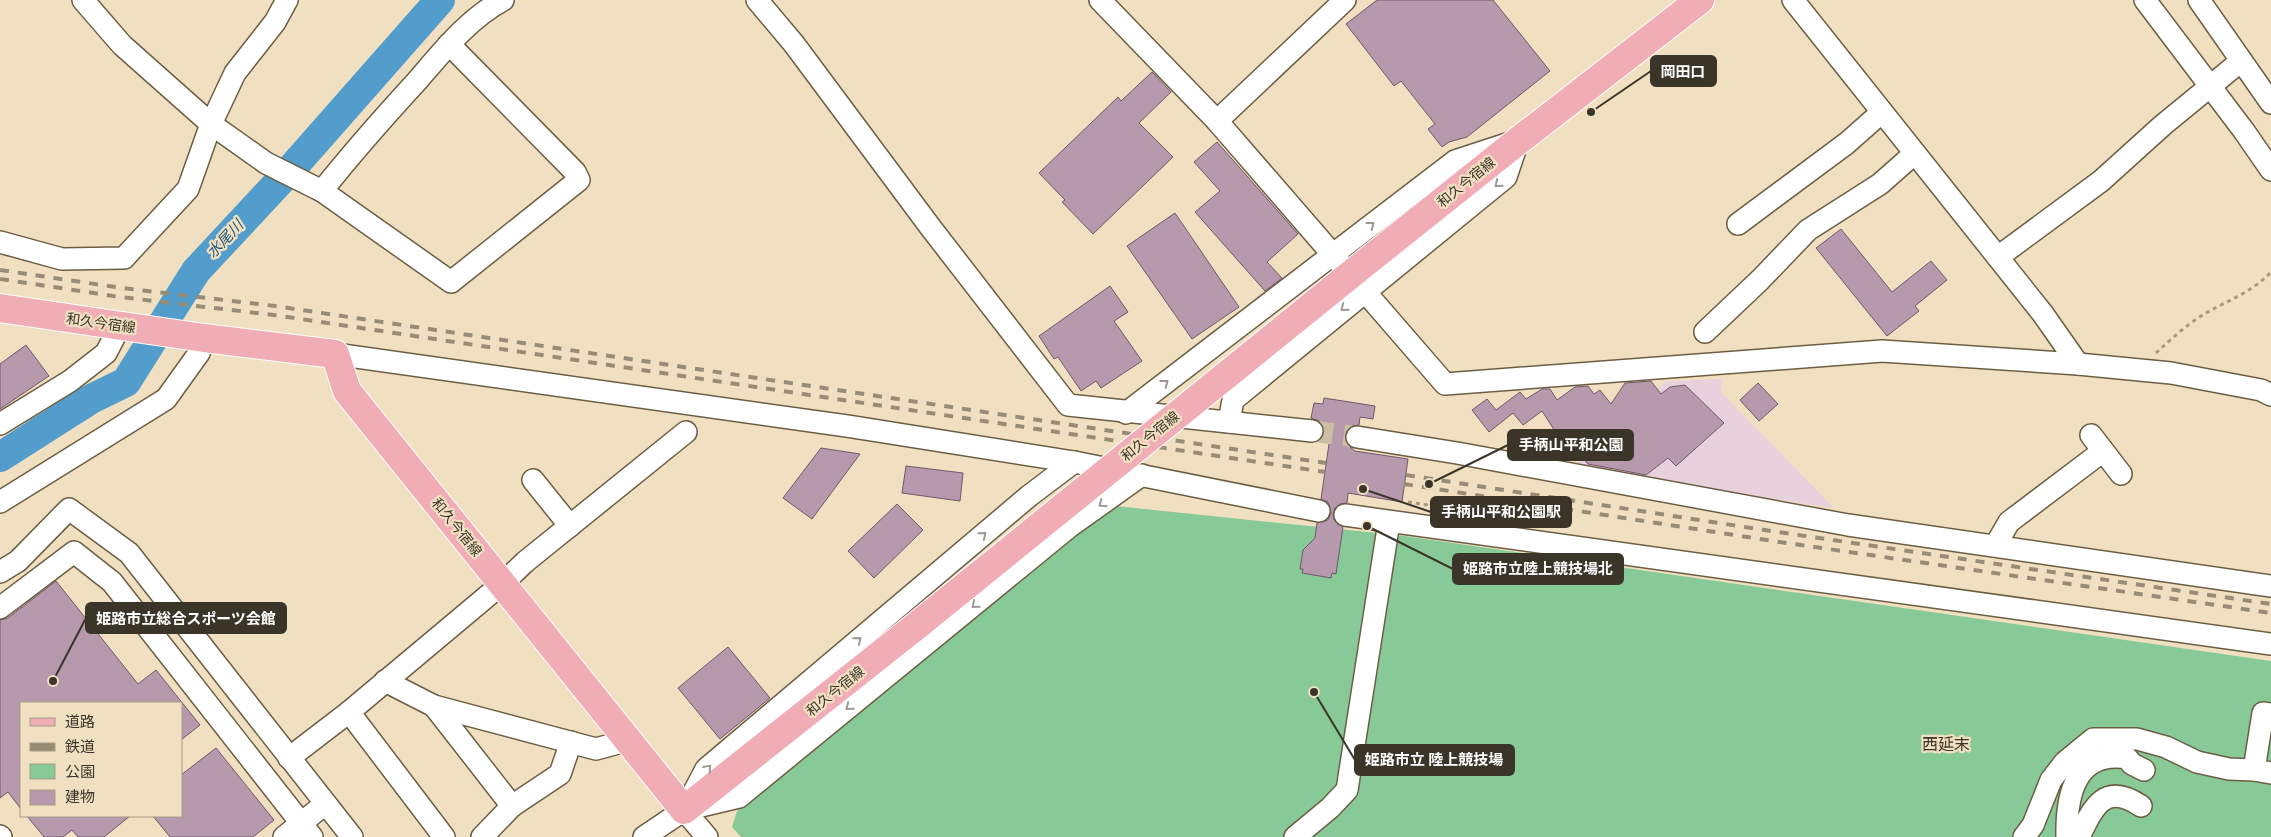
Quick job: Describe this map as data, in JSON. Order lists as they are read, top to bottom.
{
  "streets": {
    "main road": ["和久今宿線"]
  },
  "districts": ["西延末"],
  "water": ["水尾川"],
  "places": [
    "岡田口",
    "手柄山平和公園",
    "手柄山平和公園駅",
    "姫路市立陸上競技場北",
    "姫路市立総合スポーツ会館",
    "姫路市立 陸上競技場"
  ],
  "legend": [
    "道路",
    "鉄道",
    "公園",
    "建物"
  ]
}
